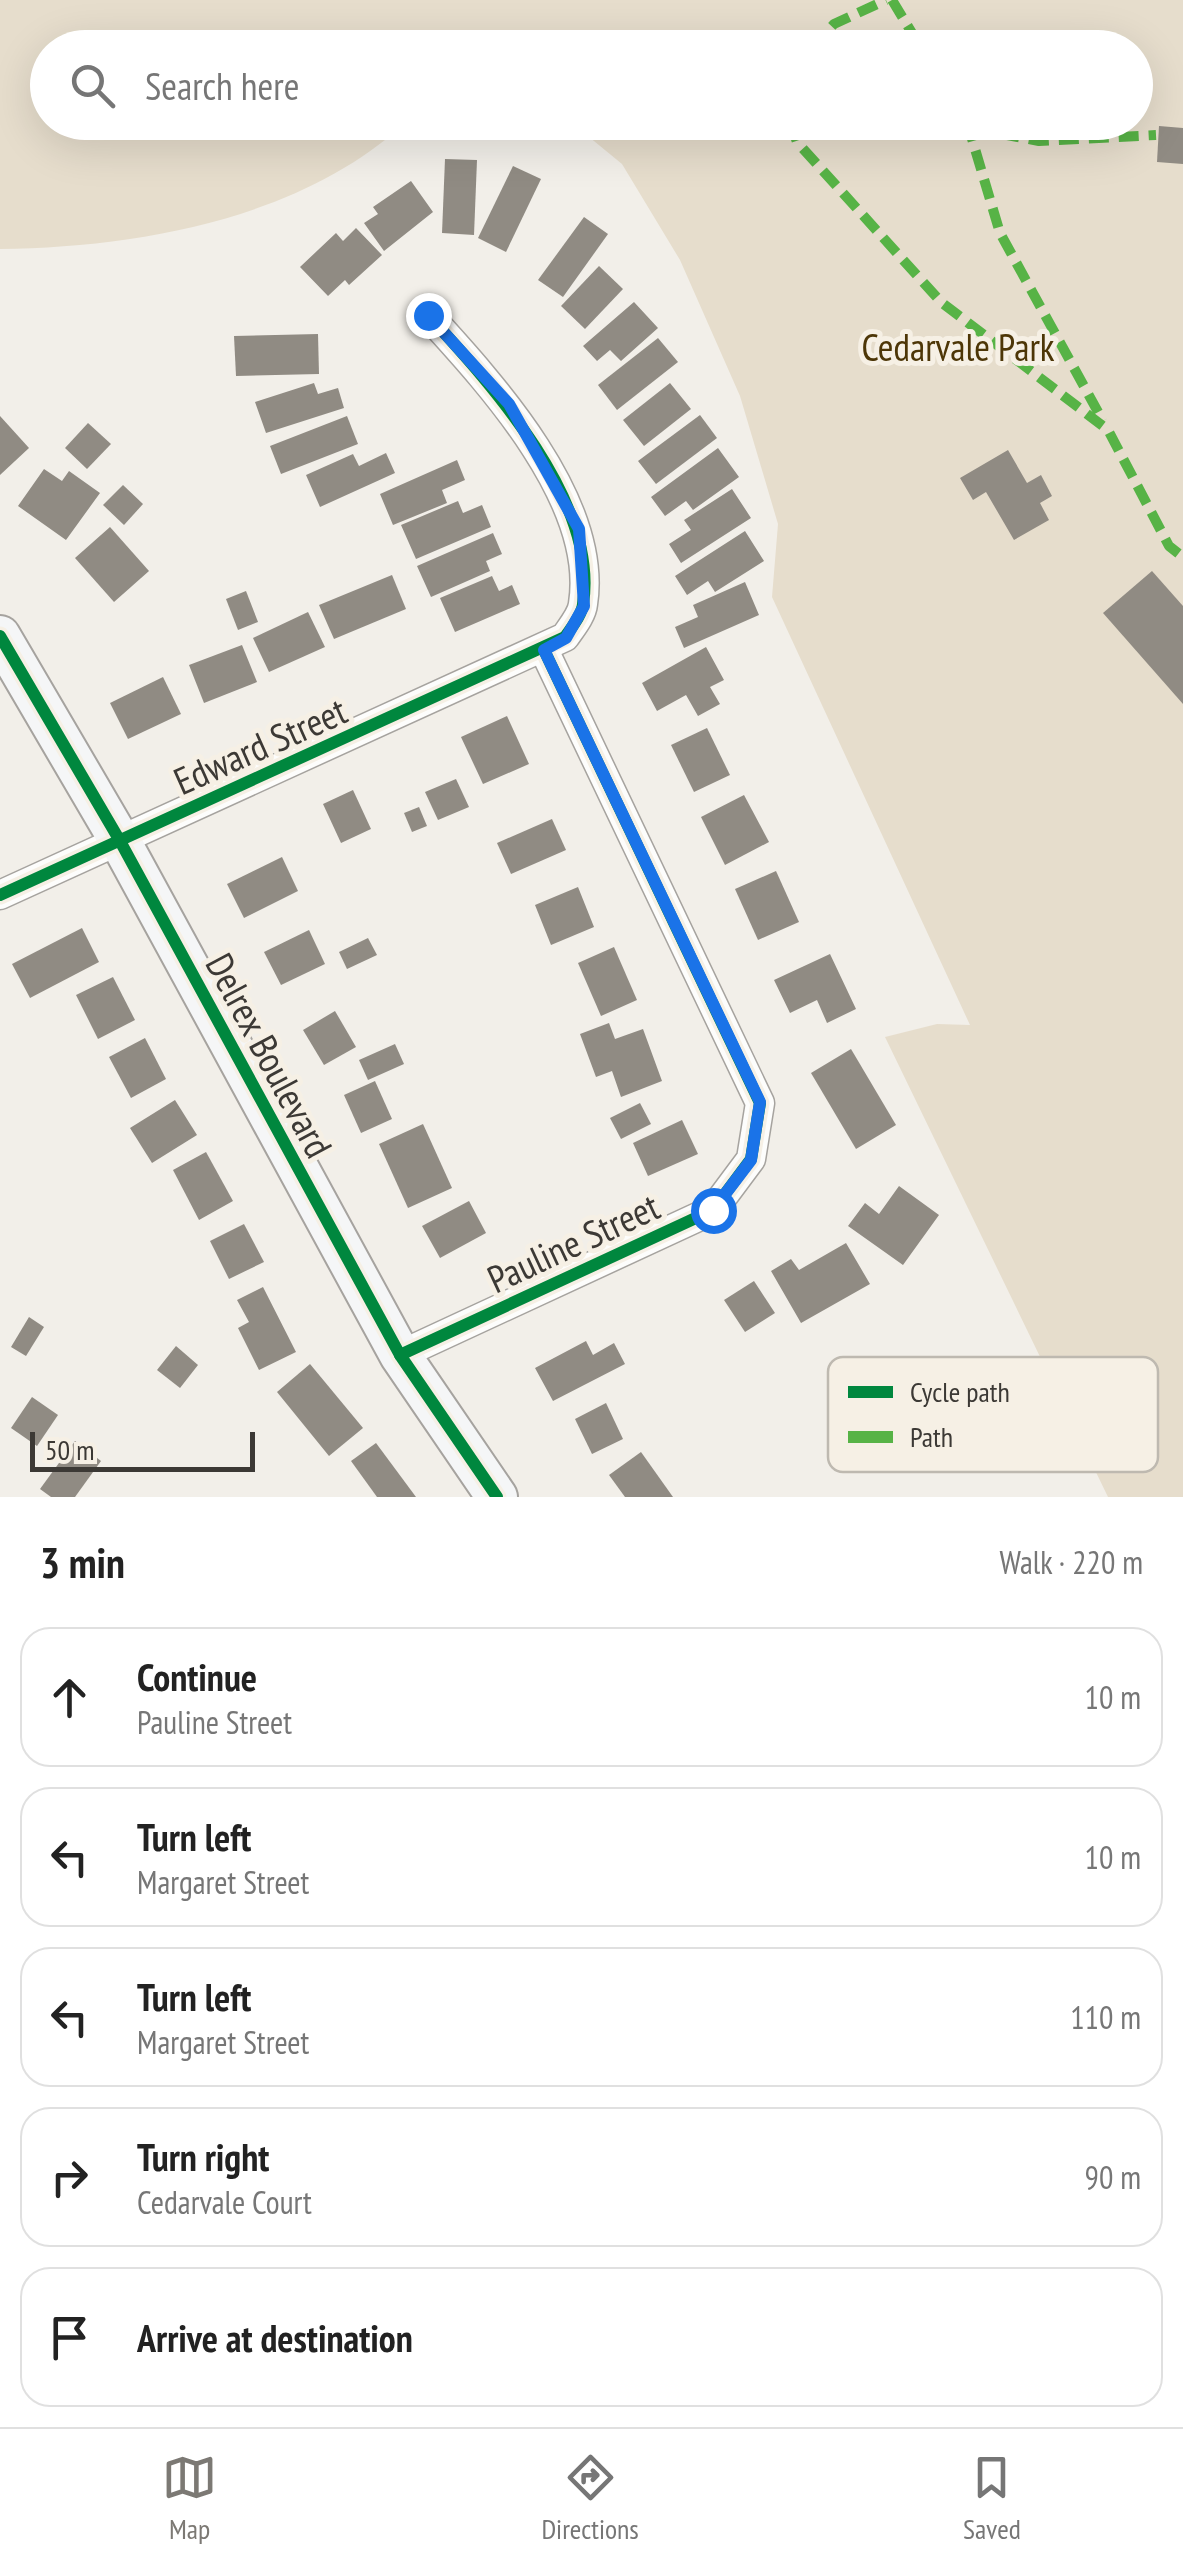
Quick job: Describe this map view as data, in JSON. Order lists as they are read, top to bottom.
{
  "streets": {
    "street": ["Edward Street", "Delrex Boulevard", "Pauline Street"]
  },
  "crossings": [
    ["Edward Street", "Delrex Boulevard"],
    ["Edward Street", "Pauline Street"],
    ["Delrex Boulevard", "Pauline Street"]
  ],
  "parks": ["Cedarvale Park"],
  "legend": ["Cycle path", "Path"],
  "scale_bar": "50 m",
  "page": {
    "search": "Search here",
    "scale": "50 m",
    "heading": ["3 min", "Walk · 220 m"],
    "list": [
      ["Continue", "Pauline Street", "10 m"],
      ["Turn left", "Margaret Street", "10 m"],
      ["Turn left", "Margaret Street", "110 m"],
      ["Turn right", "Cedarvale Court", "90 m"],
      "Arrive at destination"
    ],
    "nav": ["Map", "Directions", "Saved"]
  }
}
